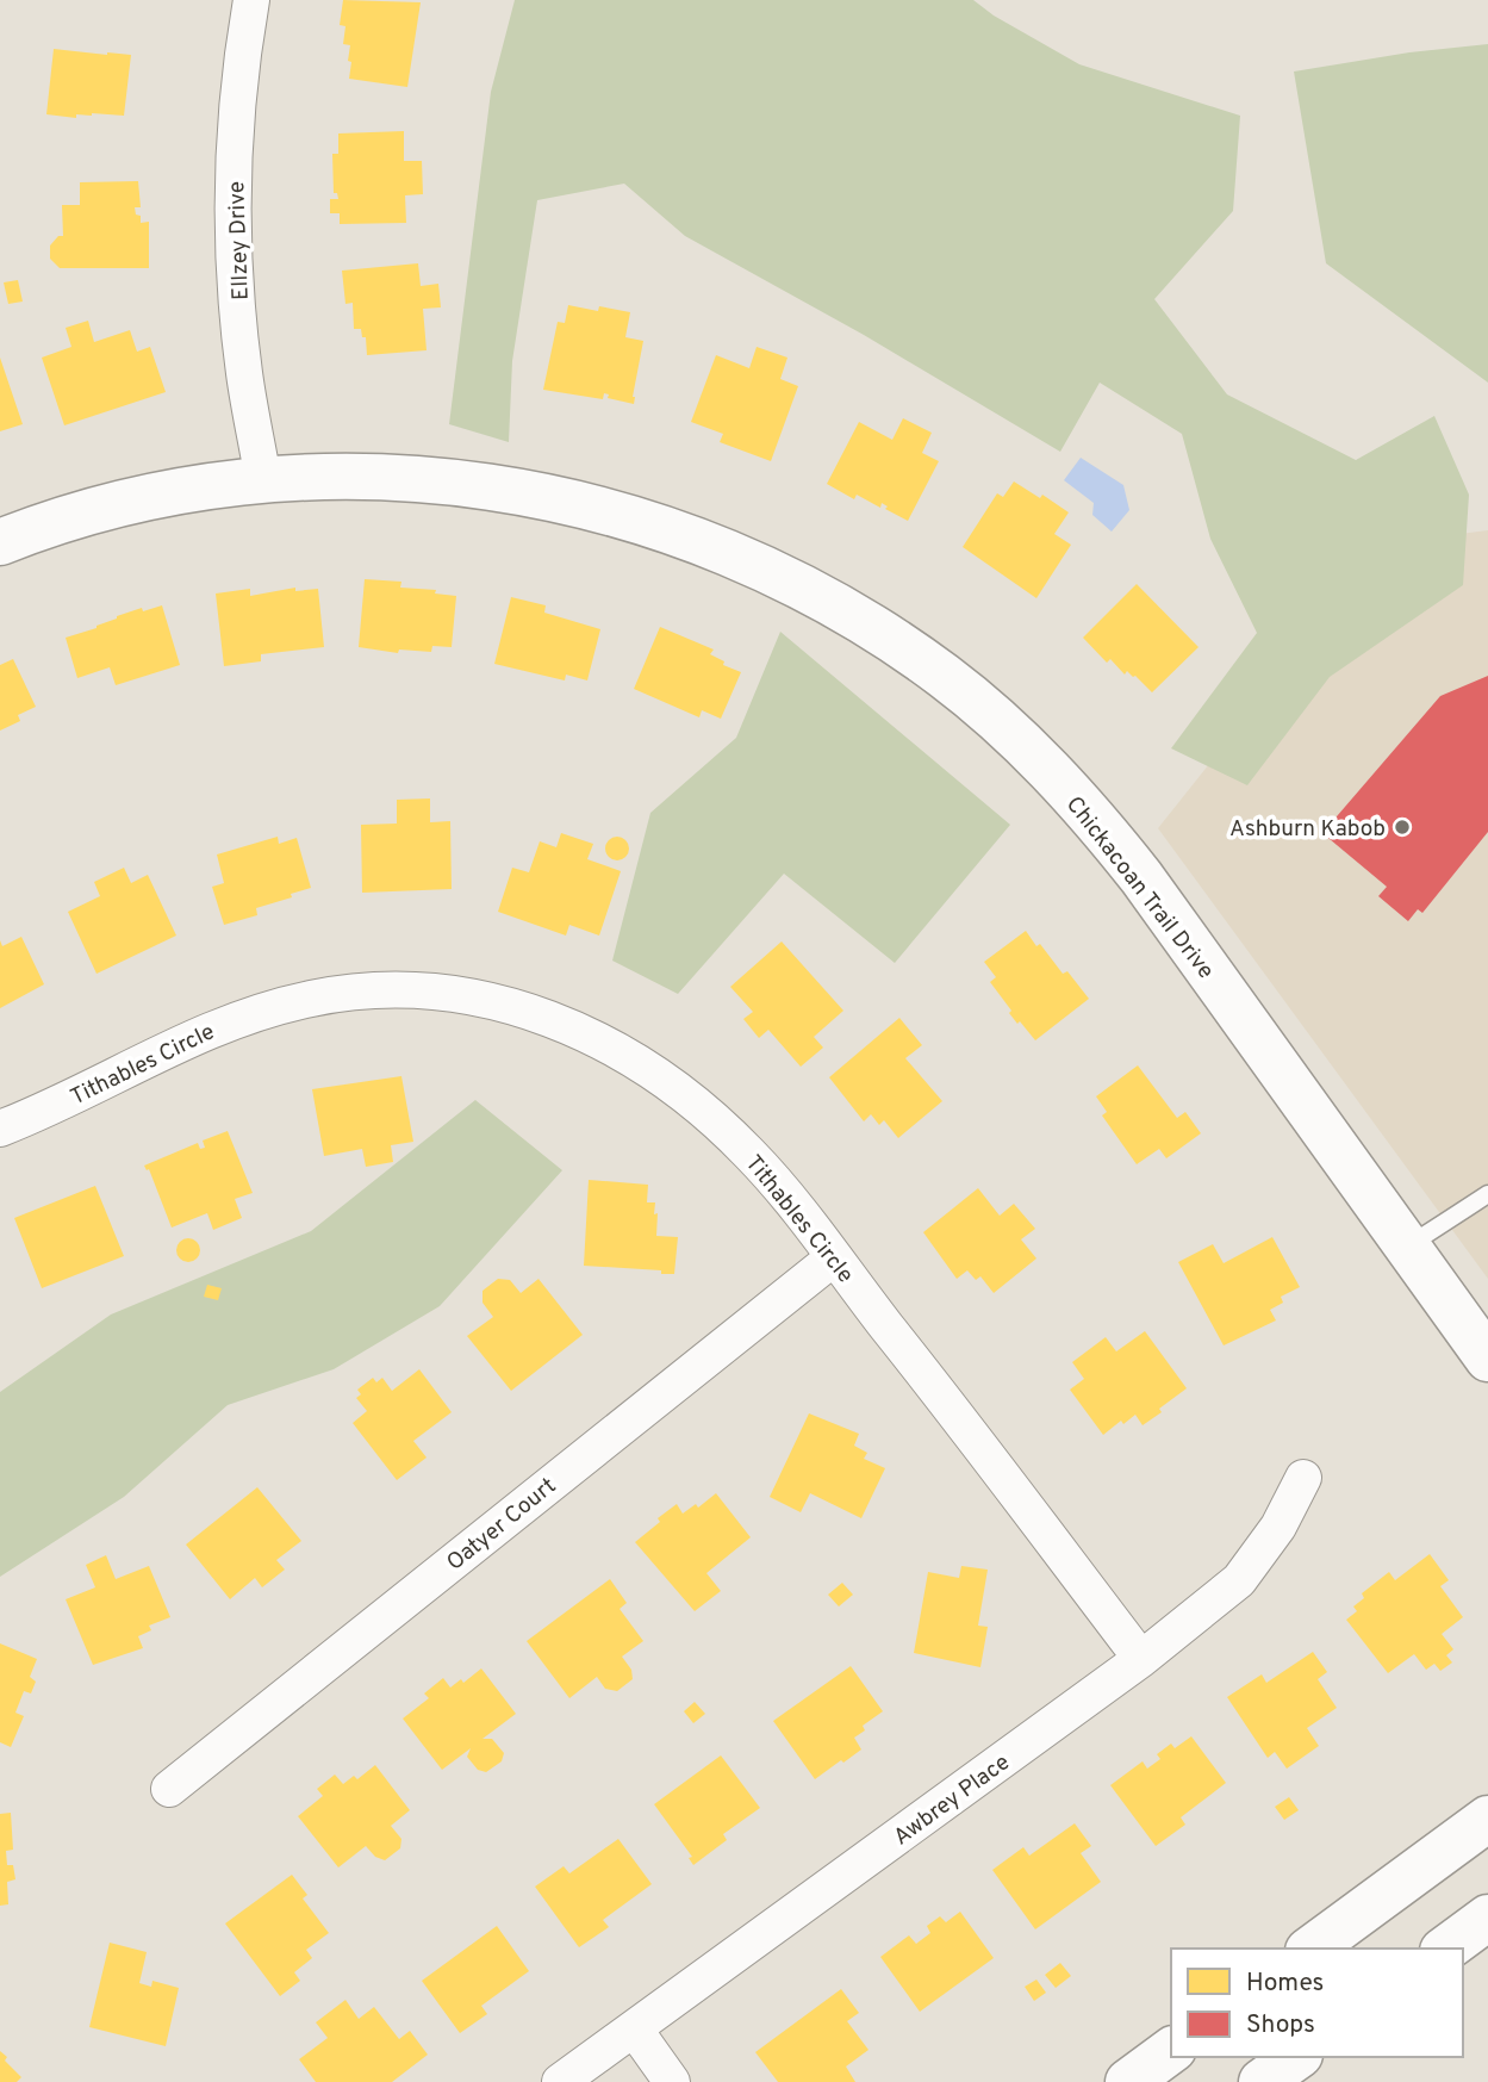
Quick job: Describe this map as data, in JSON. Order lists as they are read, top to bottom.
{
  "streets": {
    "street": [
      "Ellzey Drive",
      "Chickacoan Trail Drive",
      "Tithables Circle",
      "Oatyer Court",
      "Awbrey Place"
    ]
  },
  "crossings": [
    ["Ellzey Drive", "Chickacoan Trail Drive"],
    ["Tithables Circle", "Oatyer Court"],
    ["Tithables Circle", "Awbrey Place"]
  ],
  "places": ["Ashburn Kabob"],
  "legend": ["Homes", "Shops"]
}
